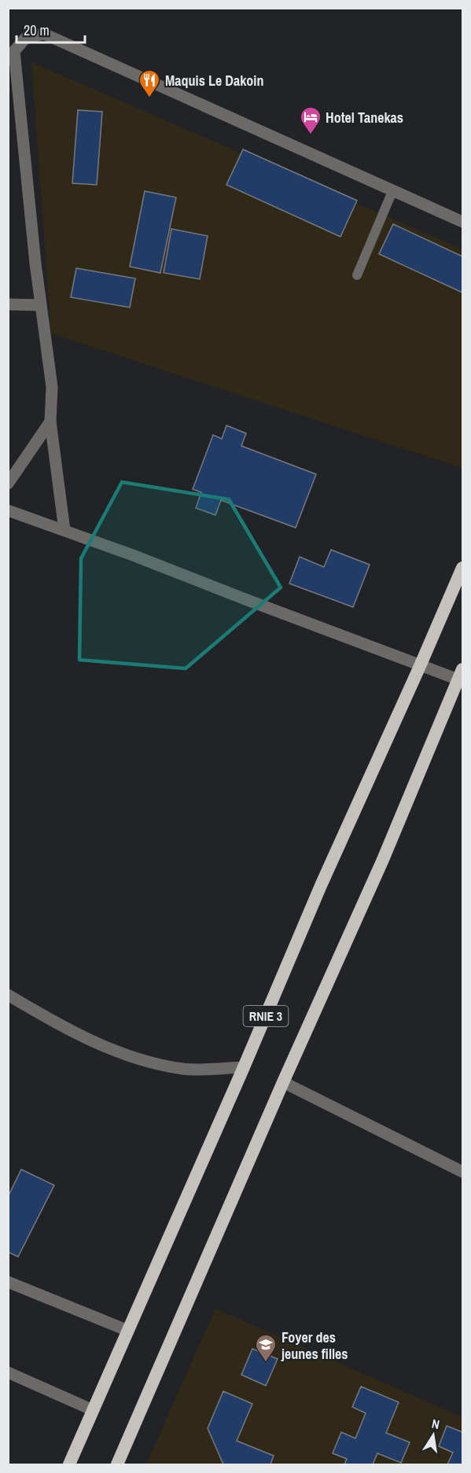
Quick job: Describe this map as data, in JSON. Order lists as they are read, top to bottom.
{
  "streets": {
    "highway": ["RNIE 3"]
  },
  "places": {
    "restaurant": ["Maquis Le Dakoin"],
    "hotel": ["Hotel Tanekas"],
    "school or university": ["Foyer des jeunes filles"]
  },
  "scale_bar": "20 m",
  "north": "top"
}
